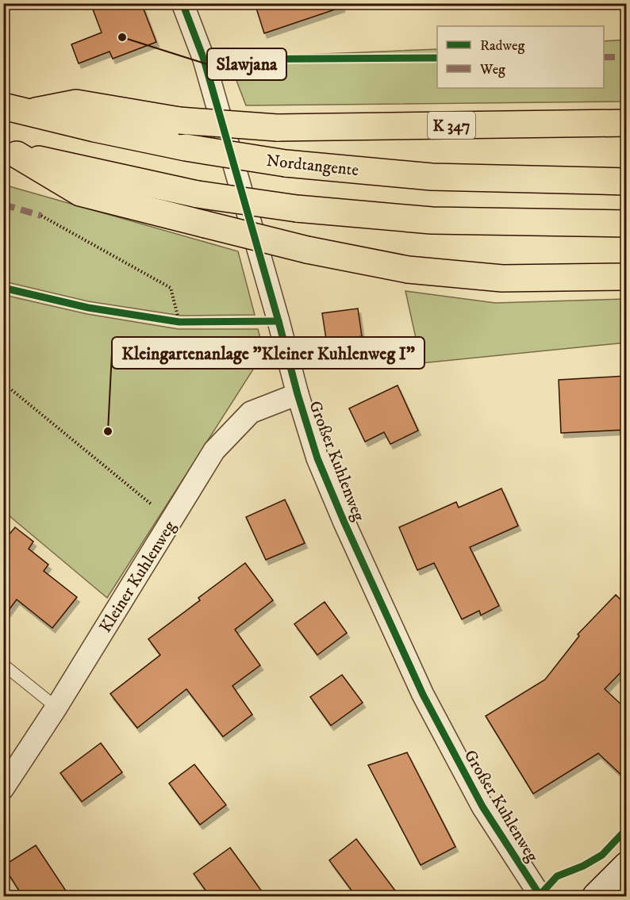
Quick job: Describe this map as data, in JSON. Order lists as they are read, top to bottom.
{
  "streets": {
    "highway": ["K 347", "Nordtangente"],
    "street": ["Großer Kuhlenweg", "Kleiner Kuhlenweg"]
  },
  "crossings": [
    ["K 347", "Nordtangente"],
    ["Großer Kuhlenweg", "Kleiner Kuhlenweg"]
  ],
  "places": ["Slawjana", "Kleingartenanlage \"Kleiner Kuhlenweg I\""],
  "legend": ["Radweg", "Weg"]
}
